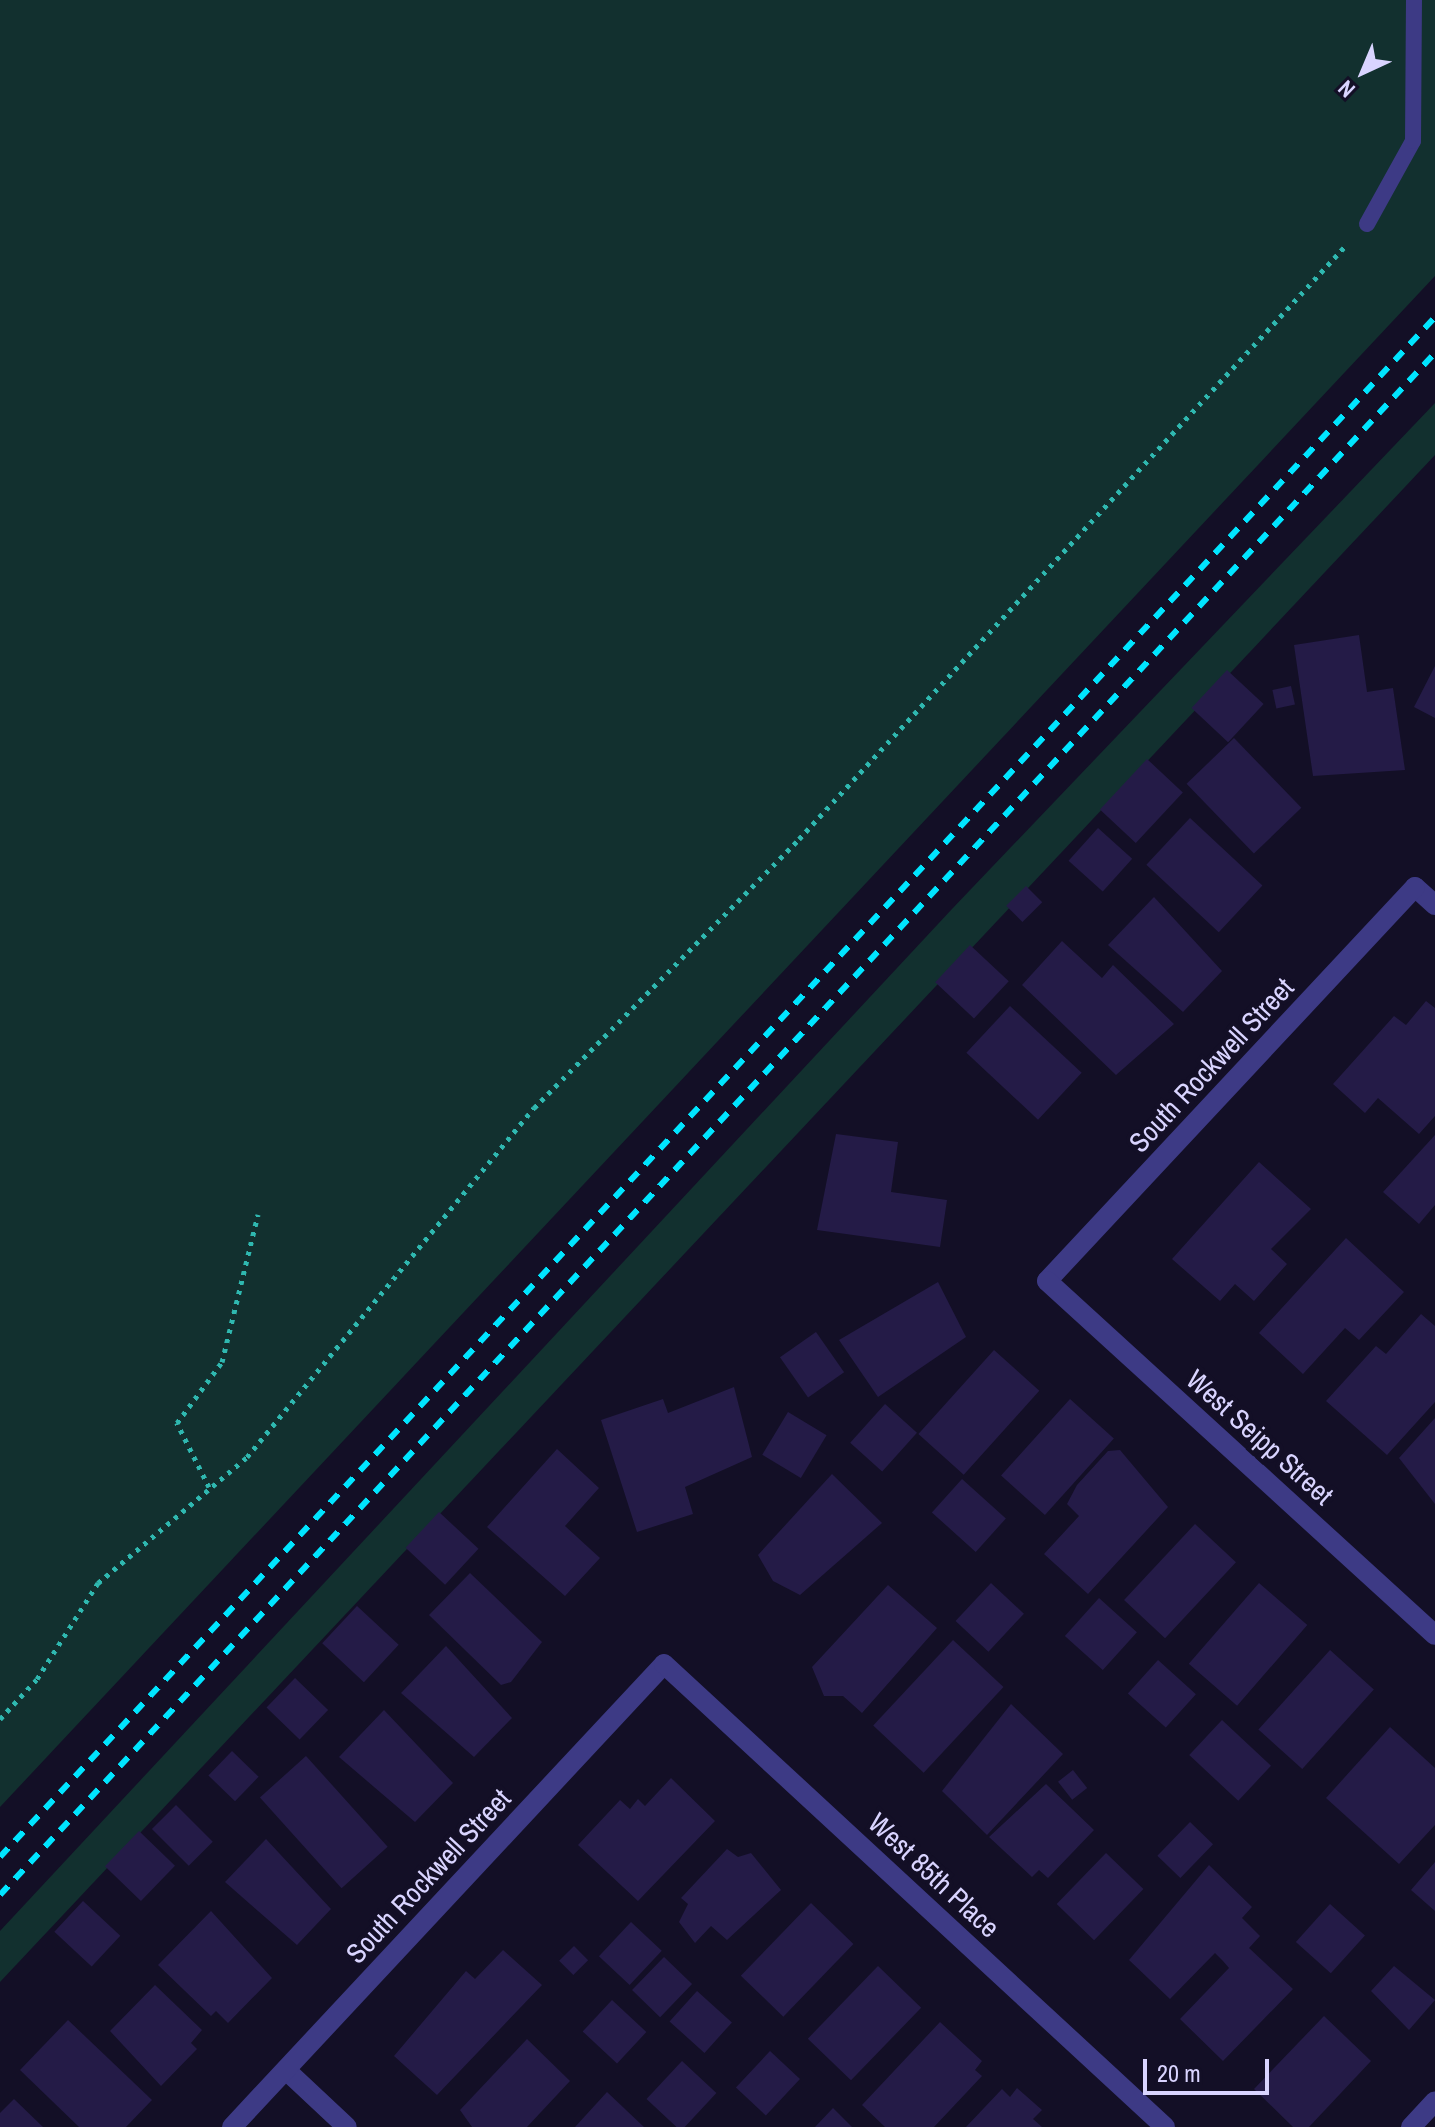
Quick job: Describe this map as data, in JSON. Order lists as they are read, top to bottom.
{
  "streets": {
    "street": ["South Rockwell Street", "West Seipp Street", "West 85th Place"]
  },
  "crossings": [
    ["South Rockwell Street", "West Seipp Street"],
    ["South Rockwell Street", "West 85th Place"]
  ],
  "scale_bar": "20 m",
  "north": "bottom left"
}
